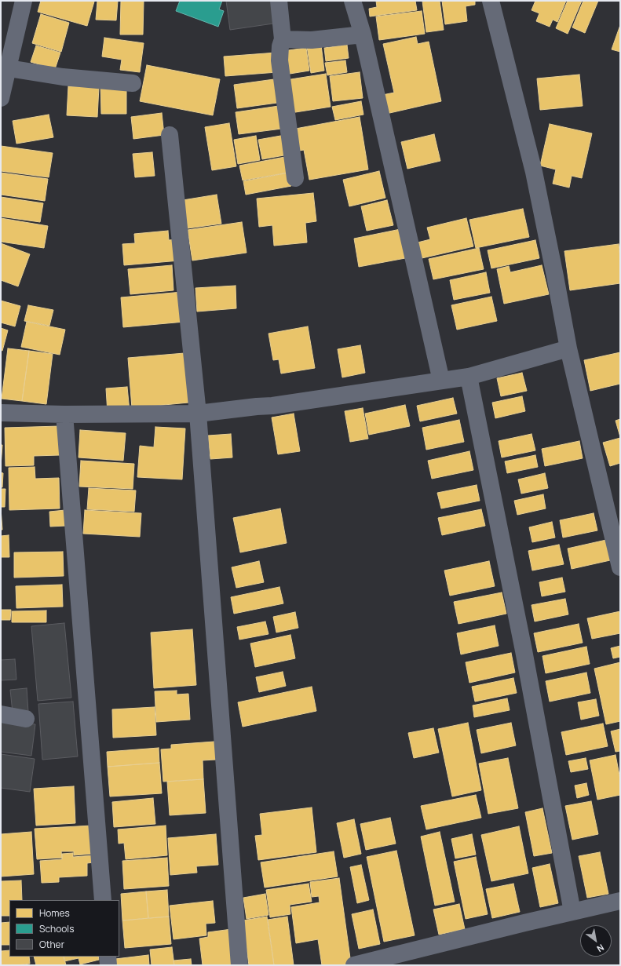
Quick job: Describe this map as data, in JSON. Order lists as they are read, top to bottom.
{
  "legend": ["Homes", "Schools", "Other"],
  "north": "bottom right"
}
